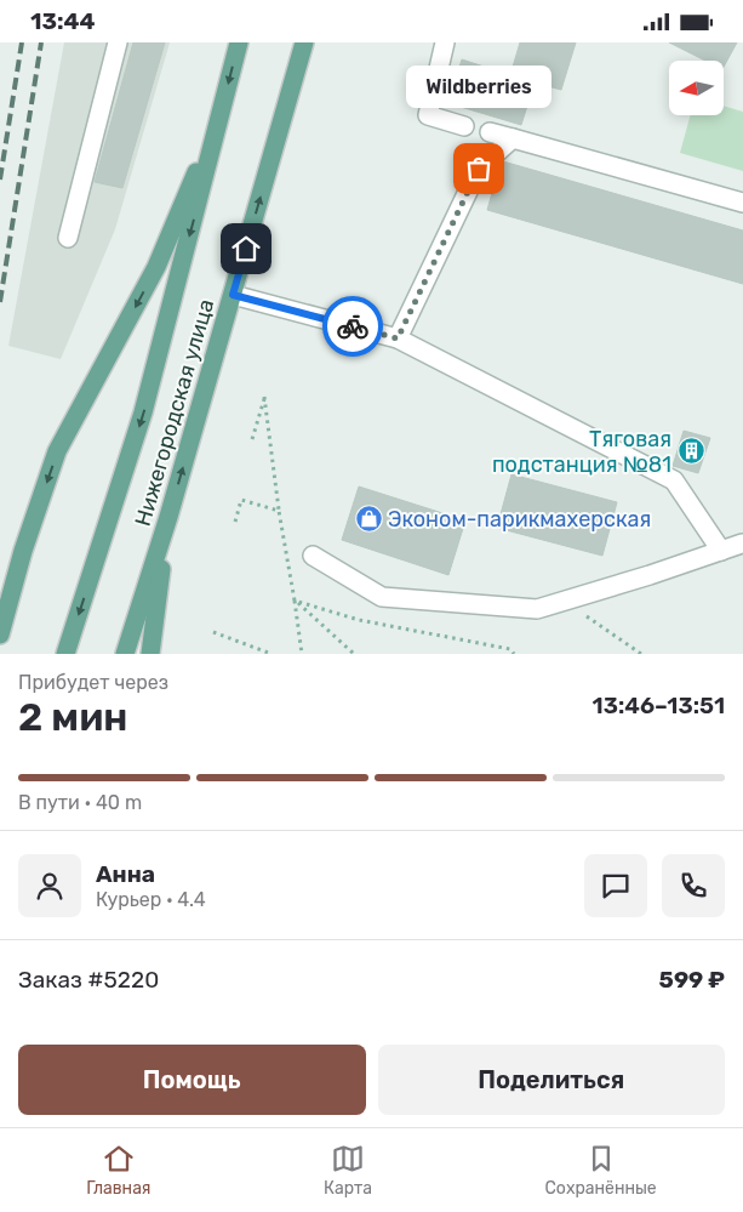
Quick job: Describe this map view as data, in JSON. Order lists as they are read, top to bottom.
{
  "streets": {
    "main road": ["Нижегородская улица"]
  },
  "places": {
    "other": ["Wildberries"],
    "building": ["Тяговая подстанция №81"],
    "shop": ["Эконом-парикмахерская"]
  },
  "north": "left",
  "page": {
    "status": "13:44",
    "bubble": "Wildberries",
    "heading": ["2 мин", "Прибудет через", "13:46–13:51"],
    "panel": [
      "Анна",
      "Курьер · 4.4",
      "Заказ #5220",
      "599 ₽"
    ],
    "bar": "В пути · 40 m",
    "buttons": ["Помощь", "Поделиться"],
    "tabs": ["Главная", "Карта", "Сохранённые"]
  }
}
